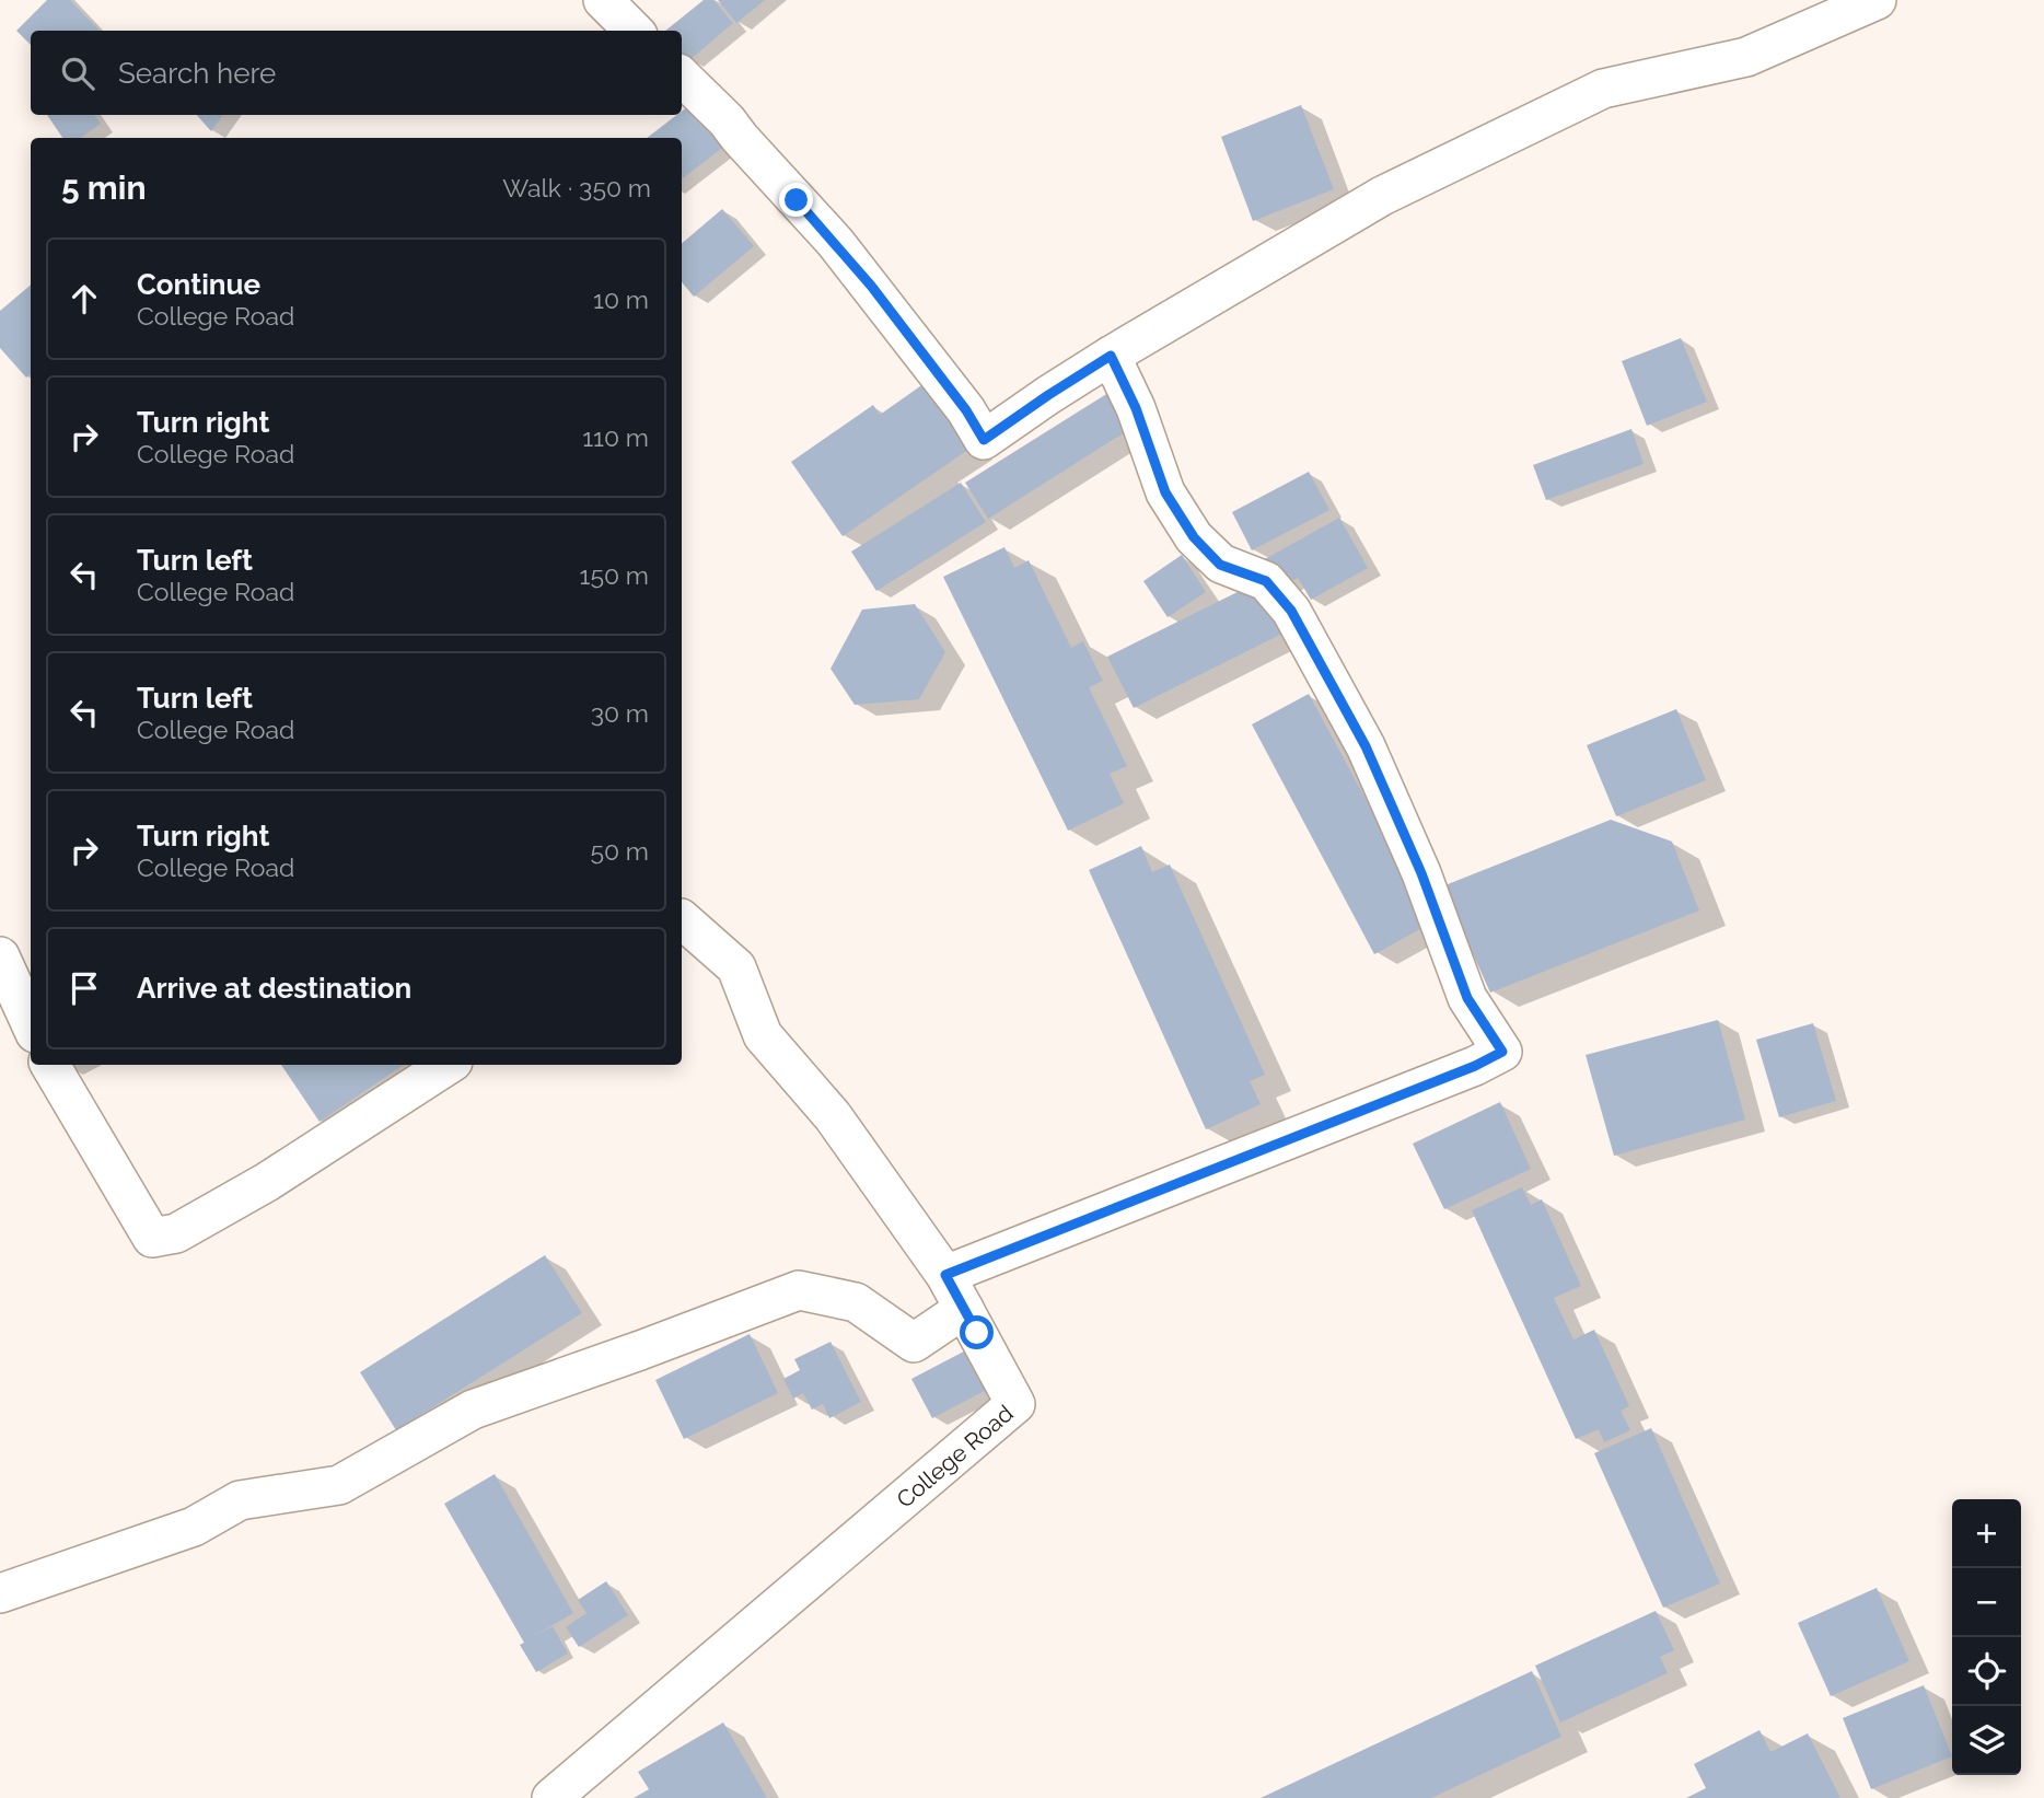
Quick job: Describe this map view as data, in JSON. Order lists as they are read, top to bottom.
{
  "streets": {
    "street": ["College Road"]
  },
  "page": {
    "search": "Search here",
    "heading": ["5 min", "Walk · 350 m"],
    "list": [
      ["Continue", "College Road", "10 m"],
      ["Turn right", "College Road", "110 m"],
      ["Turn left", "College Road", "150 m"],
      ["Turn left", "College Road", "30 m"],
      ["Turn right", "College Road", "50 m"],
      "Arrive at destination"
    ],
    "map_buttons": ["+", "−"]
  }
}
